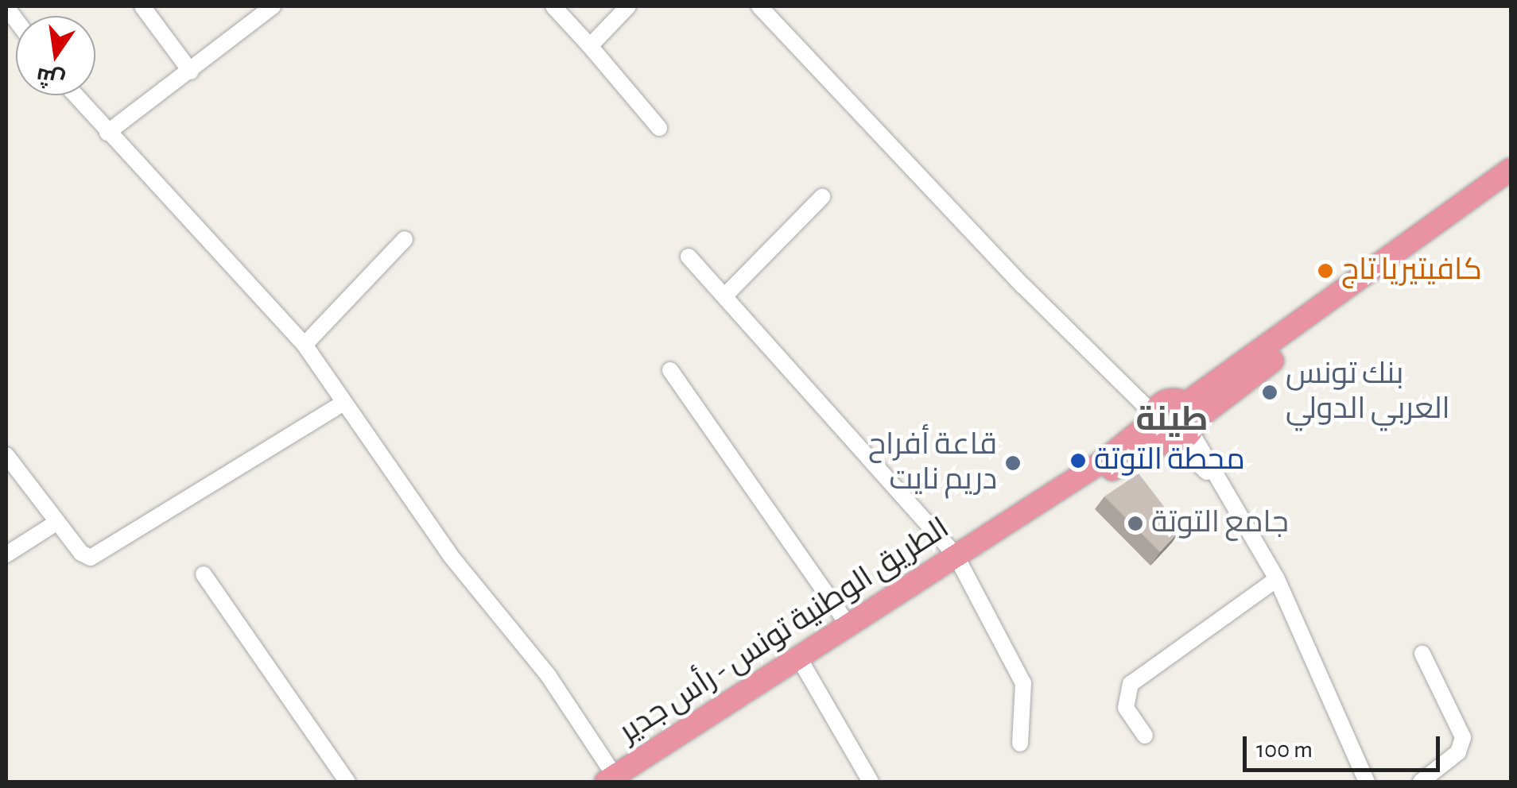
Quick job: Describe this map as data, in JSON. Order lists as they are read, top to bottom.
{
  "streets": {
    "highway": ["الطريق الوطنية تونس - رأس جدير"]
  },
  "districts": ["طينة"],
  "places": [
    "كافيتيريا تاج",
    "بنك تونس العربي الدولي",
    "محطة التوتة",
    "قاعة أفراح دريم نايت",
    "جامع التوتة"
  ],
  "scale_bar": "100 m",
  "north": "bottom"
}
